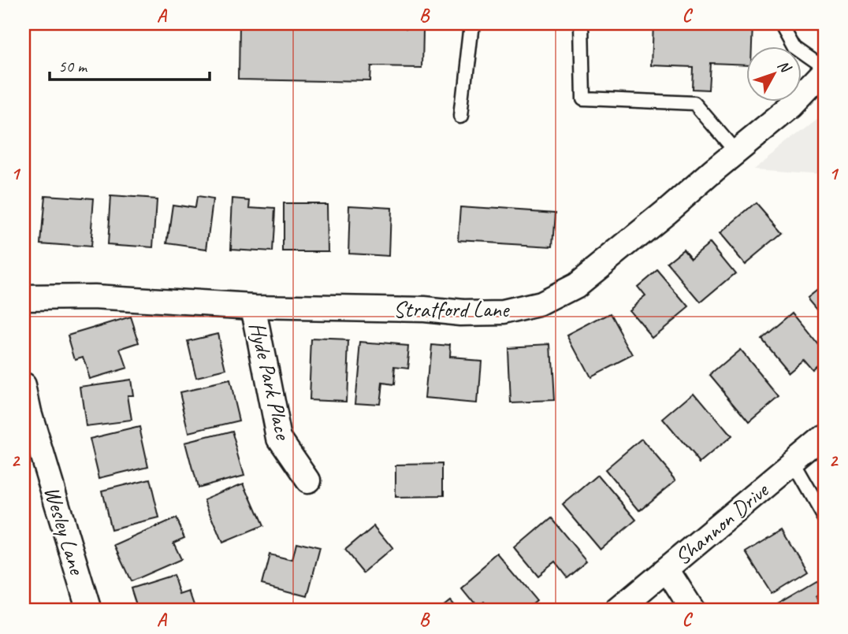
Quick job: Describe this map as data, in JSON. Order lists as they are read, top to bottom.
{
  "streets": {
    "street": [
      "Stratford Lane",
      "Hyde Park Place",
      "Shannon Drive",
      "Wesley Lane"
    ]
  },
  "crossings": [
    ["Stratford Lane", "Hyde Park Place"]
  ],
  "scale_bar": "50 m",
  "north": "top right",
  "grid": {
    "columns": ["A", "B", "C"],
    "rows": ["1", "2"]
  }
}
